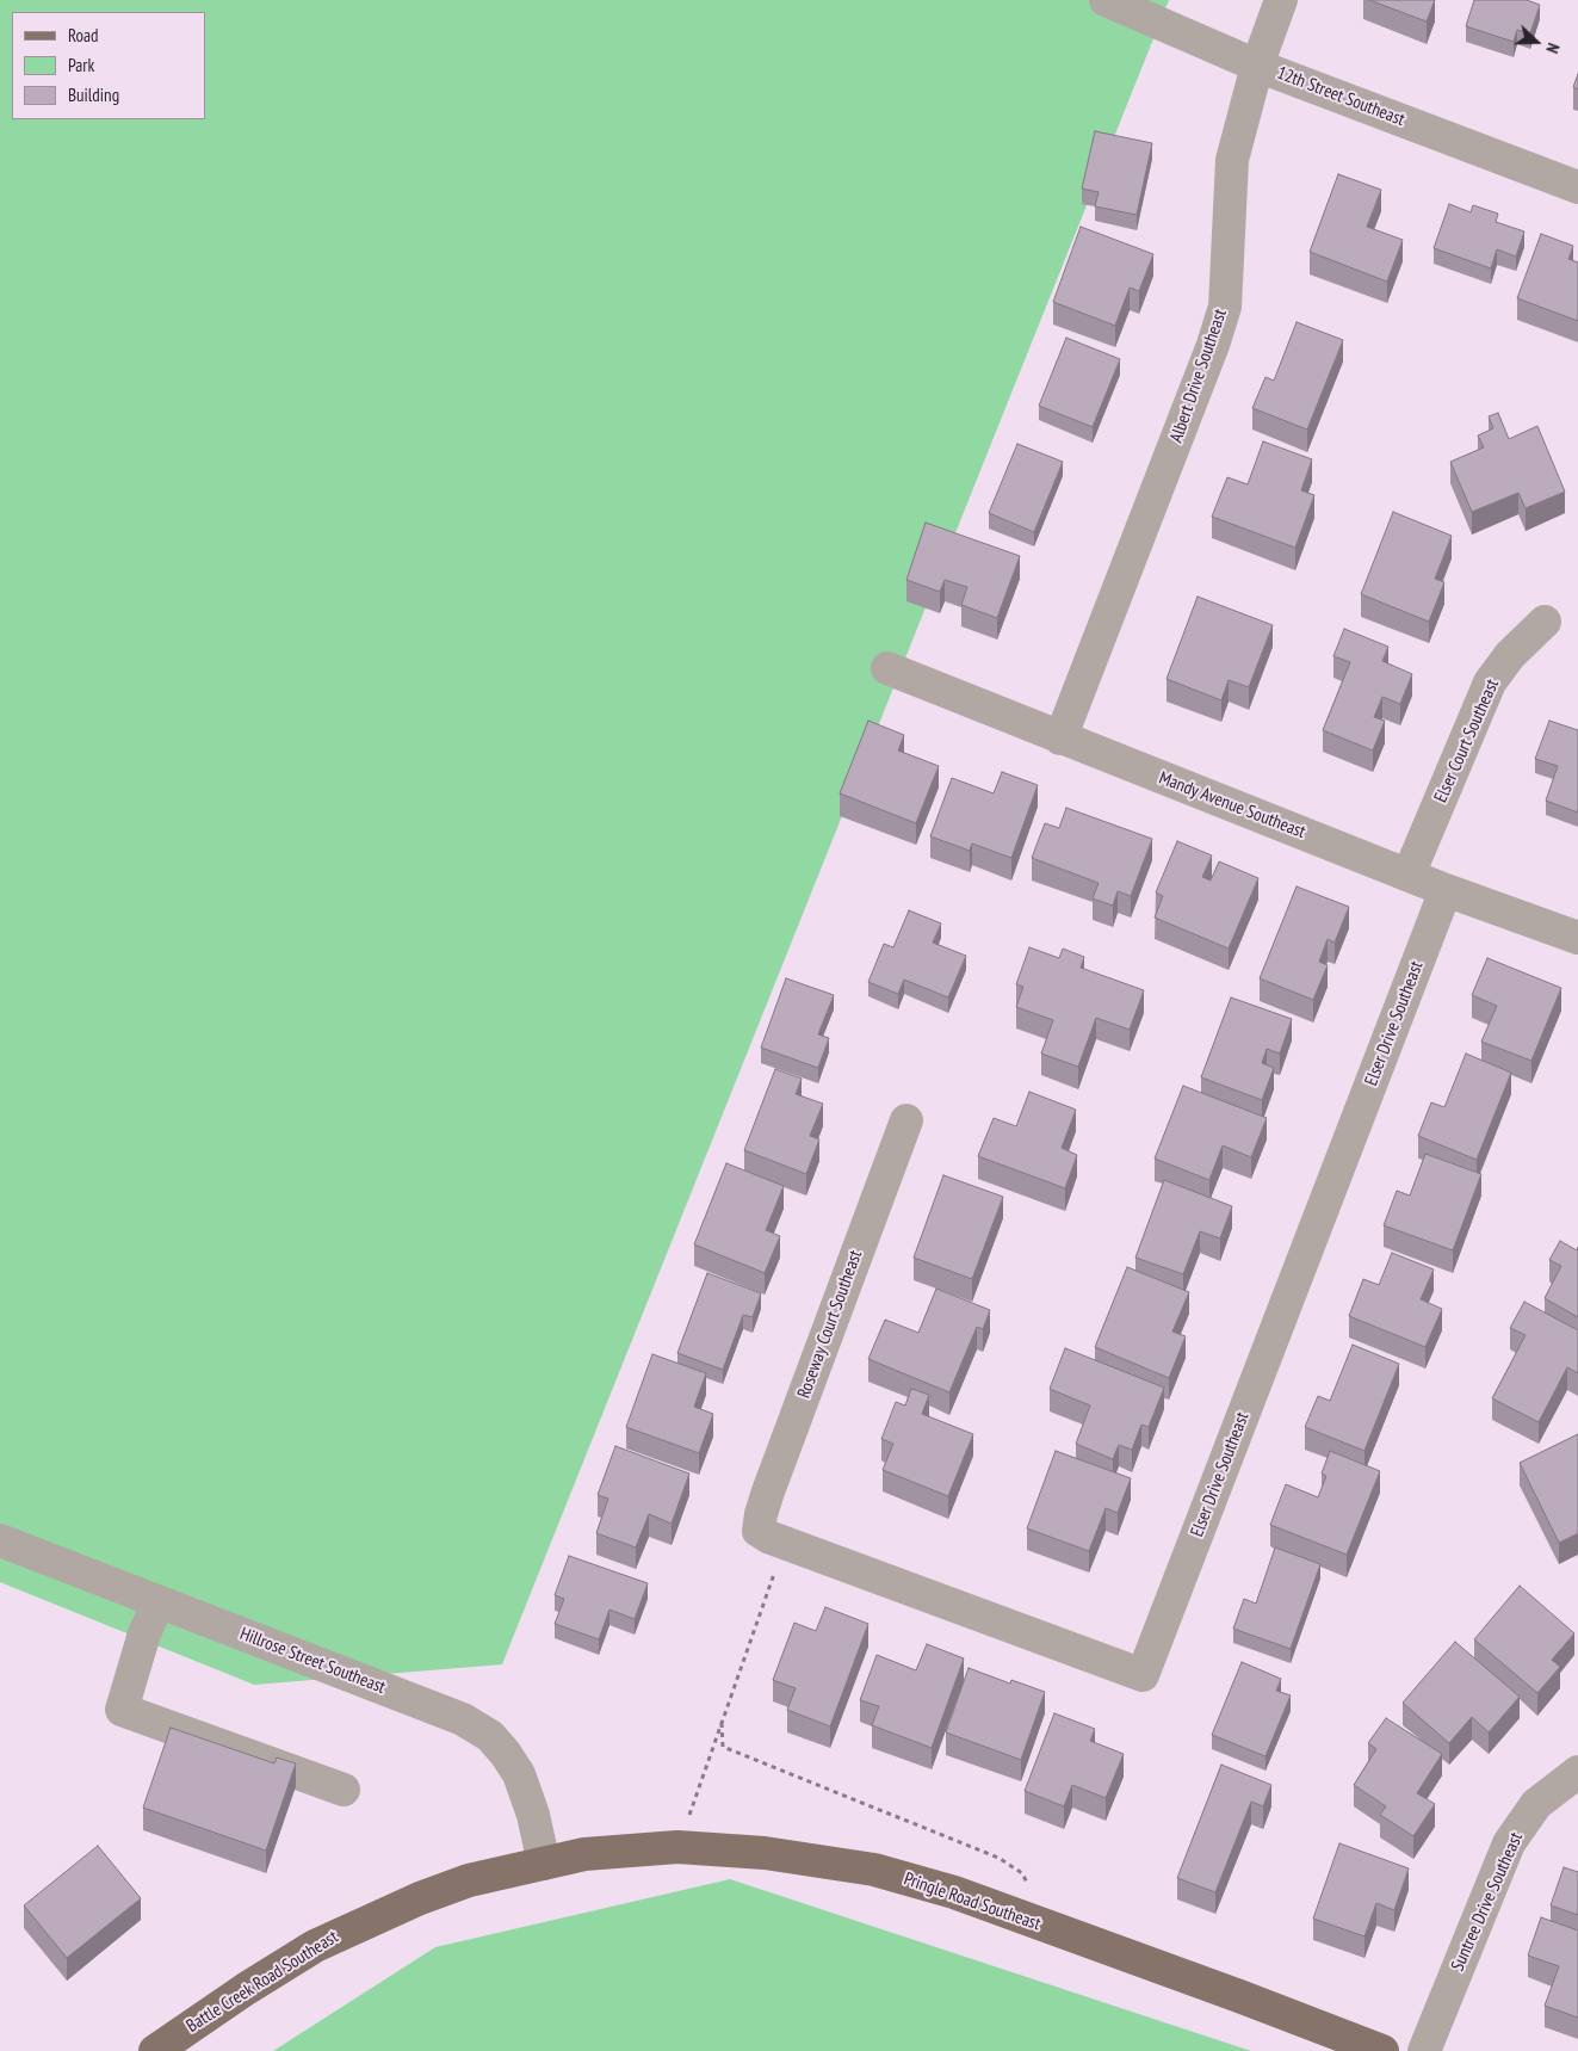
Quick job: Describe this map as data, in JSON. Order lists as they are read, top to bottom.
{
  "streets": {
    "main road": ["Pringle Road Southeast", "Battle Creek Road Southeast"],
    "street": [
      "12th Street Southeast",
      "Albert Drive Southeast",
      "Elser Court Southeast",
      "Mandy Avenue Southeast",
      "Elser Drive Southeast",
      "Roseway Court Southeast",
      "Hillrose Street Southeast",
      "Suntree Drive Southeast"
    ]
  },
  "crossings": [
    ["12th Street Southeast", "Albert Drive Southeast"],
    ["Albert Drive Southeast", "Mandy Avenue Southeast"],
    ["Elser Court Southeast", "Mandy Avenue Southeast"],
    ["Mandy Avenue Southeast", "Elser Drive Southeast"],
    ["Elser Drive Southeast", "Roseway Court Southeast"],
    ["Hillrose Street Southeast", "Pringle Road Southeast"],
    ["Hillrose Street Southeast", "Battle Creek Road Southeast"],
    ["Pringle Road Southeast", "Battle Creek Road Southeast"]
  ],
  "legend": ["Road", "Park", "Building"],
  "north": "right"
}
